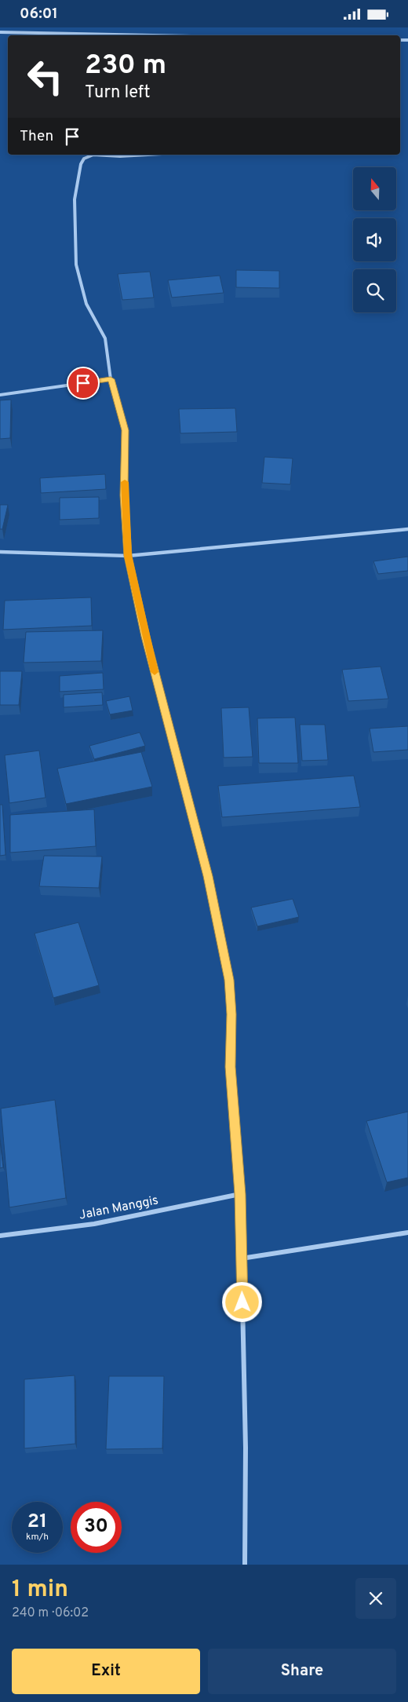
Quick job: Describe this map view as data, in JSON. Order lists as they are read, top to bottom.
{
  "streets": {
    "street": ["Jalan Manggis"]
  },
  "north": "top",
  "page": {
    "status": "06:01",
    "turn": ["230 m", "Turn left"],
    "then": "Then",
    "speed": "21 km/h",
    "limit": "30",
    "heading": ["1 min", "240 m · 06:02"],
    "buttons": ["Exit", "Share"]
  }
}
